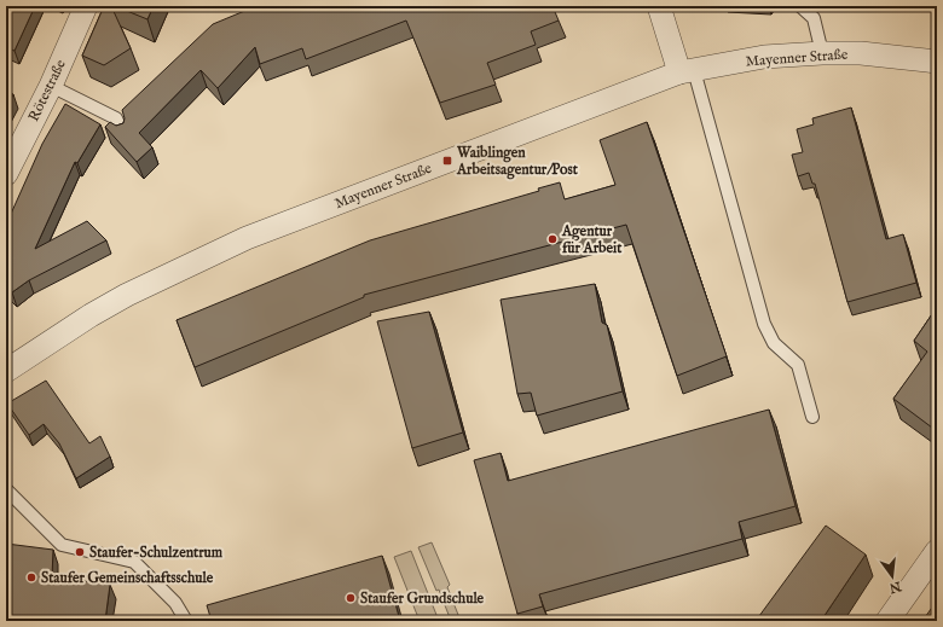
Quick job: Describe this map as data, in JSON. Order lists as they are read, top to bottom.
{
  "streets": {
    "street": ["Mayenner Straße", "Rötestraße"]
  },
  "places": {
    "transit": ["Waiblingen Arbeitsagentur/Post"],
    "other": [
      "Agentur für Arbeit",
      "Staufer-Schulzentrum",
      "Staufer Gemeinschaftsschule",
      "Staufer Grundschule"
    ]
  },
  "north": "bottom"
}
